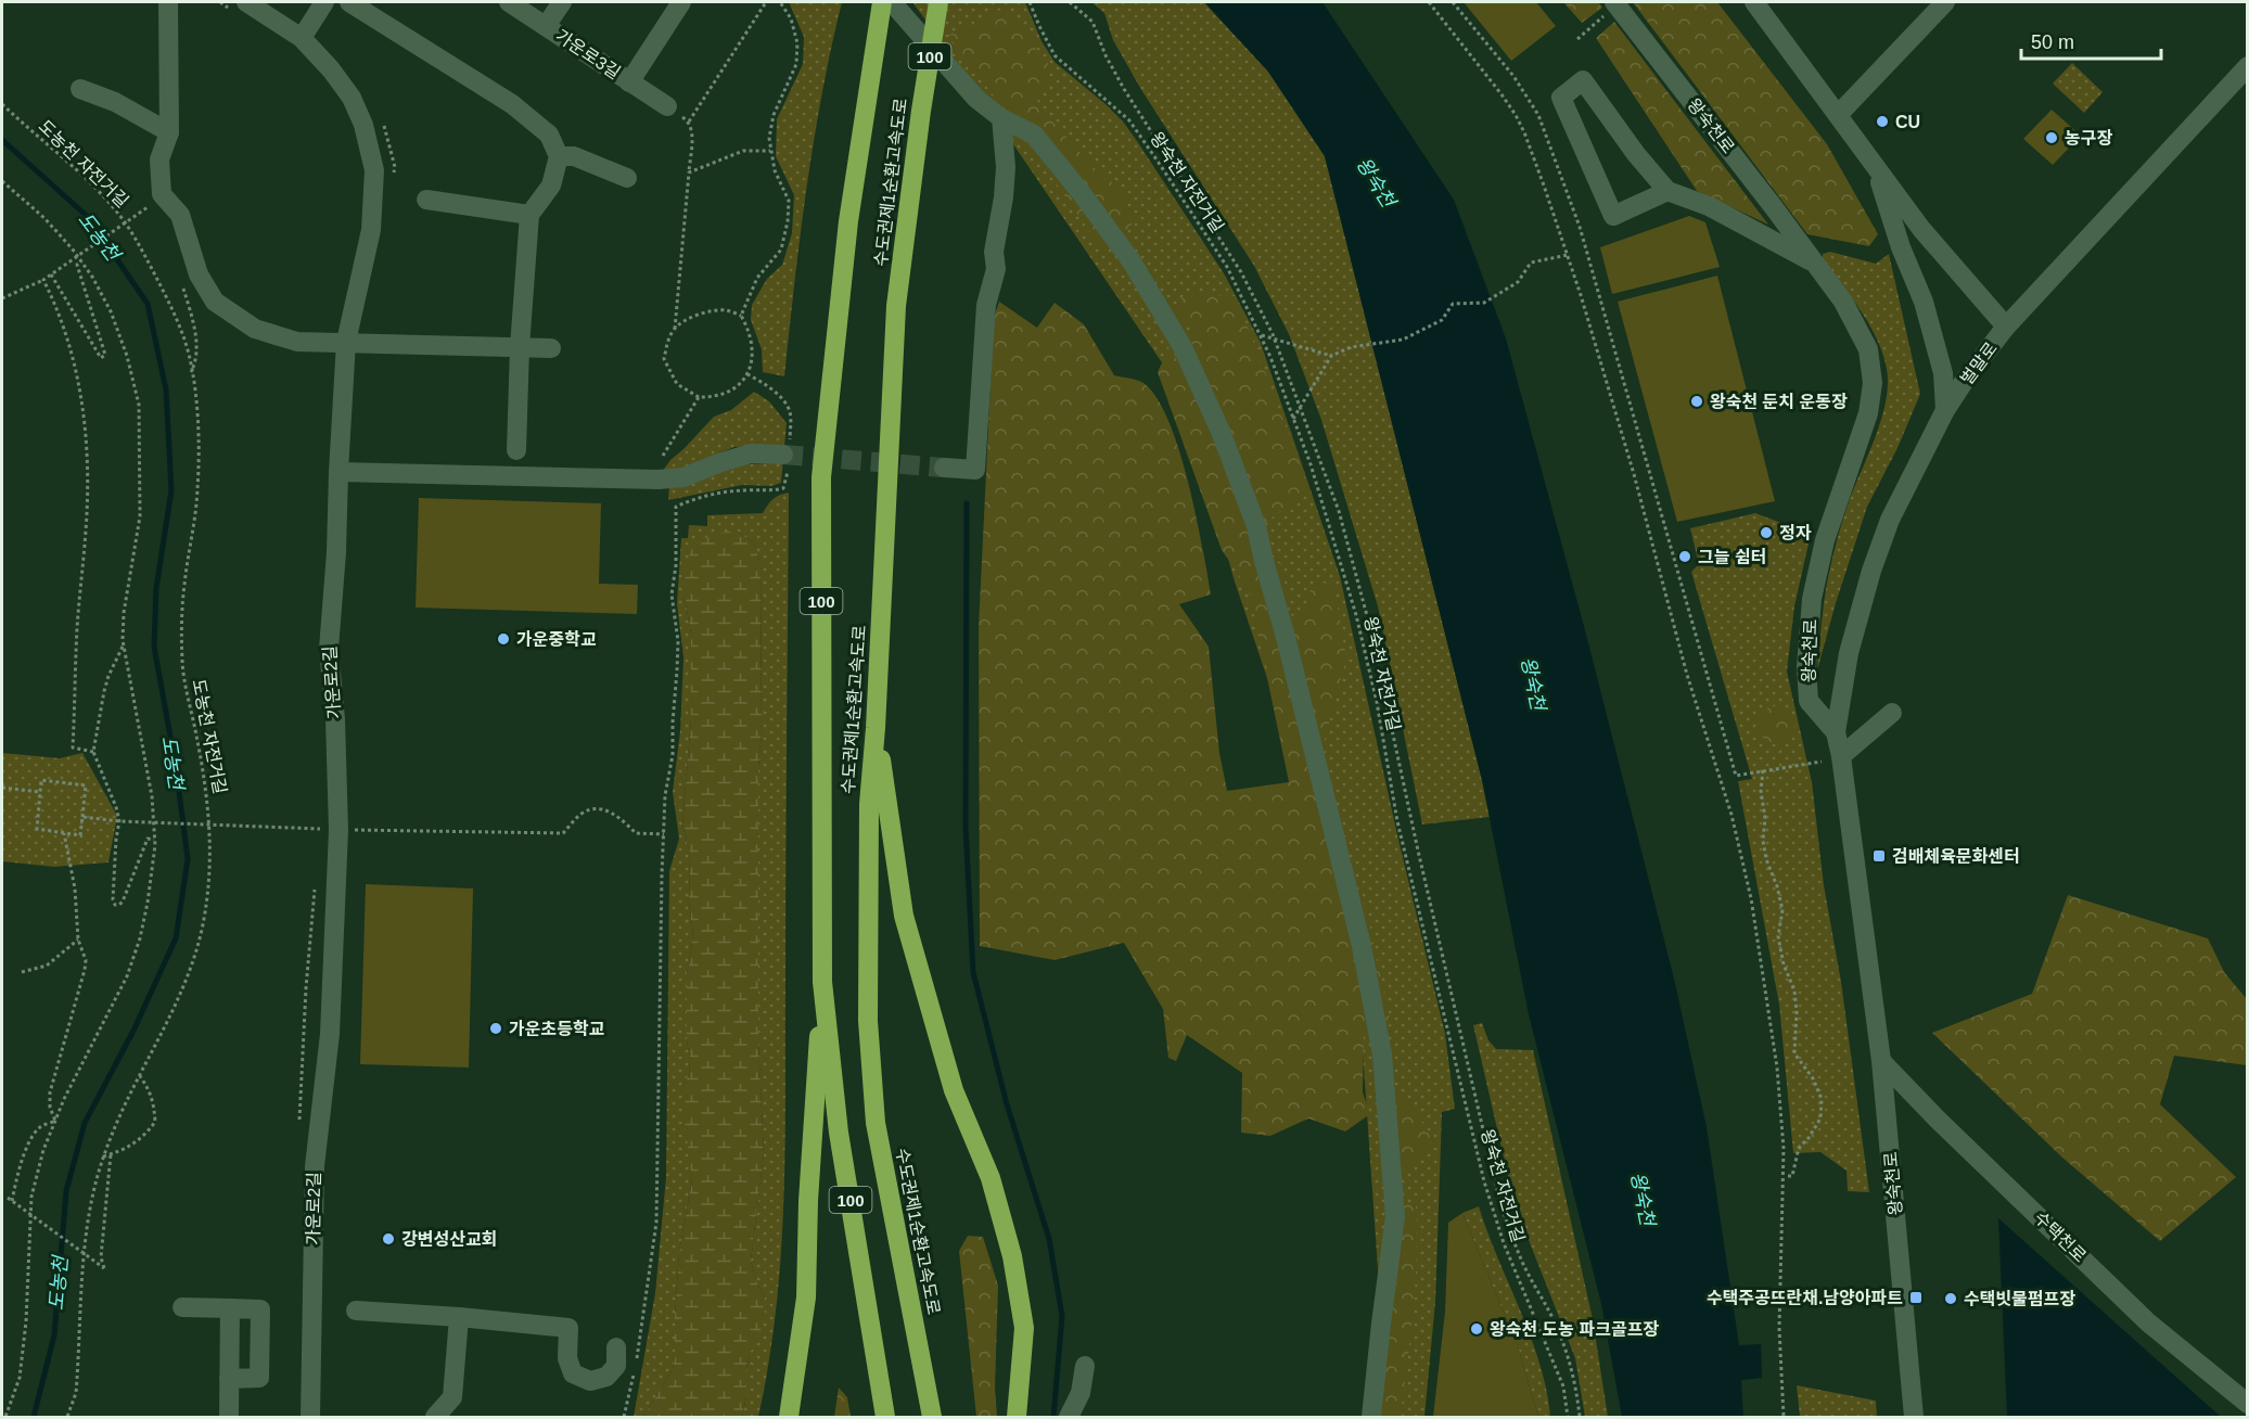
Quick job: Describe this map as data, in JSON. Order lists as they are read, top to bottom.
{
  "streets": {
    "highway": ["100", "수도권제1순환고속도로"],
    "street": [
      "가운로3길",
      "왕숙천로",
      "벌말로",
      "가운로2길",
      "수택천로"
    ],
    "path": ["도농천 자전거길", "왕숙천 자전거길"]
  },
  "crossings": [
    ["왕숙천로", "벌말로"],
    ["왕숙천로", "수택천로"]
  ],
  "water": ["왕숙천", "도농천"],
  "places": {
    "other": [
      "CU",
      "농구장",
      "왕숙천 둔치 운동장",
      "정자",
      "그늘 쉼터",
      "가운중학교",
      "가운초등학교",
      "강변성산교회",
      "수택빗물펌프장",
      "왕숙천 도농 파크골프장"
    ],
    "transit": ["검배체육문화센터", "수택주공뜨란채.남양아파트"]
  },
  "scale_bar": "50 m"
}
